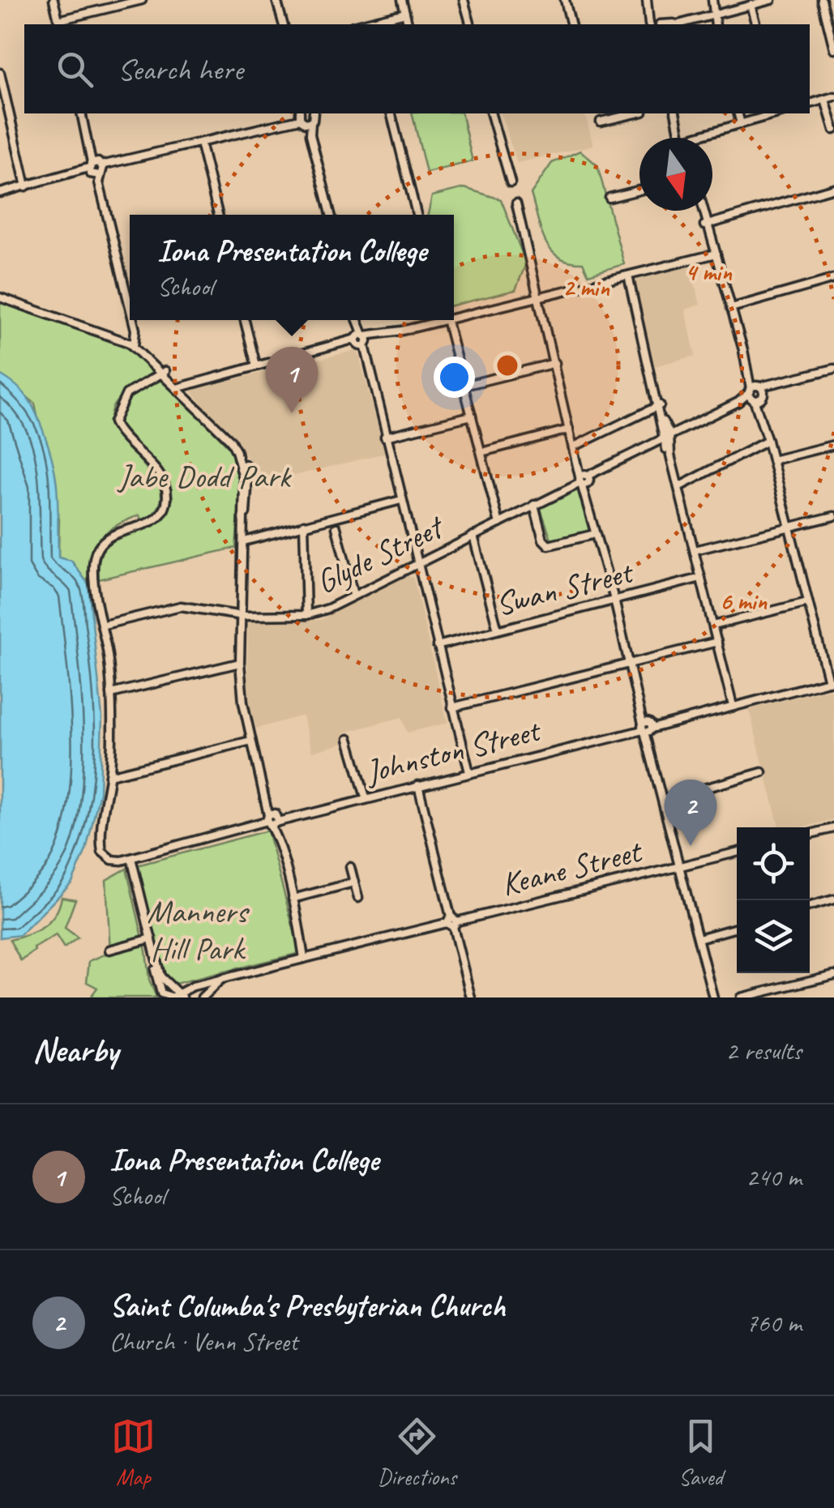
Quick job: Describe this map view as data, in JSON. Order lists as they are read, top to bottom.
{
  "streets": {
    "street": [
      "Glyde Street",
      "Swan Street",
      "Johnston Street",
      "Keane Street"
    ]
  },
  "parks": ["Jabe Dodd Park", "Manners Hill Park"],
  "north": "bottom",
  "page": {
    "search": "Search here",
    "popup": ["Iona Presentation College", "School"],
    "pins": ["1", "2"],
    "heading": ["Nearby", "2 results"],
    "list": [
      {
        "mark": "1",
        "name": "Iona Presentation College",
        "note": "School",
        "value": "240 m"
      },
      {
        "mark": "2",
        "name": "Saint Columba's Presbyterian Church",
        "note": "Church · Venn Street",
        "value": "760 m"
      }
    ],
    "nav": ["Map", "Directions", "Saved"]
  },
  "rings": ["4 min", "2 min", "6 min"]
}
